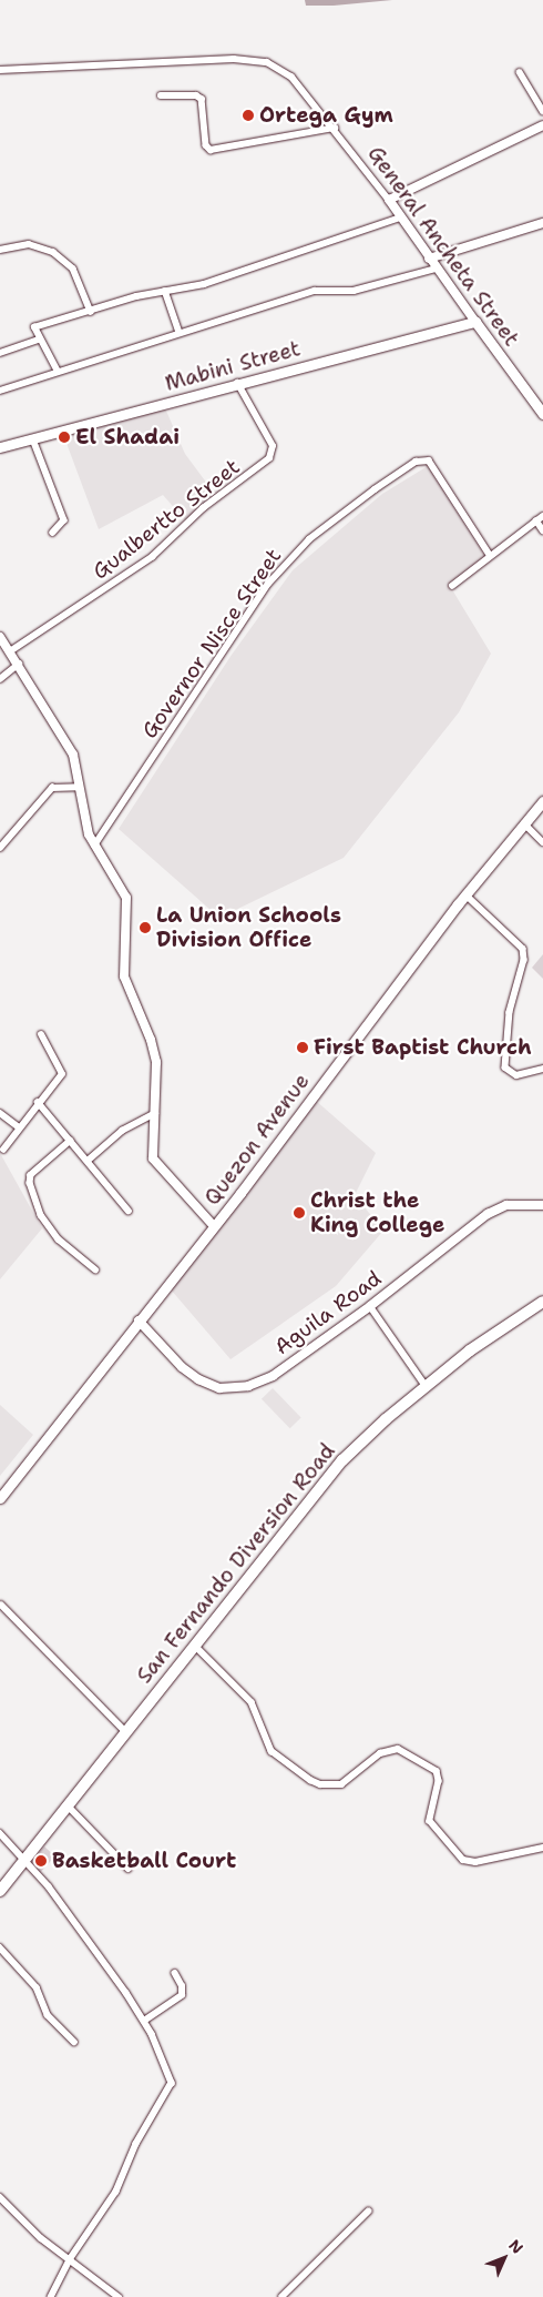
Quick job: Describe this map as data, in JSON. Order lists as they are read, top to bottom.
{
  "streets": {
    "highway": ["San Fernando Diversion Road"],
    "main road": ["General Ancheta Street", "Mabini Street", "Quezon Avenue"],
    "street": ["Gualbertto Street", "Governor Nisce Street", "Aguila Road"]
  },
  "crossings": [
    ["General Ancheta Street", "Mabini Street"],
    ["Mabini Street", "Gualbertto Street"],
    ["Quezon Avenue", "Aguila Road"]
  ],
  "places": [
    "Ortega Gym",
    "El Shadai",
    "La Union Schools Division Office",
    "First Baptist Church",
    "Christ the King College",
    "Basketball Court"
  ],
  "north": "top right"
}
